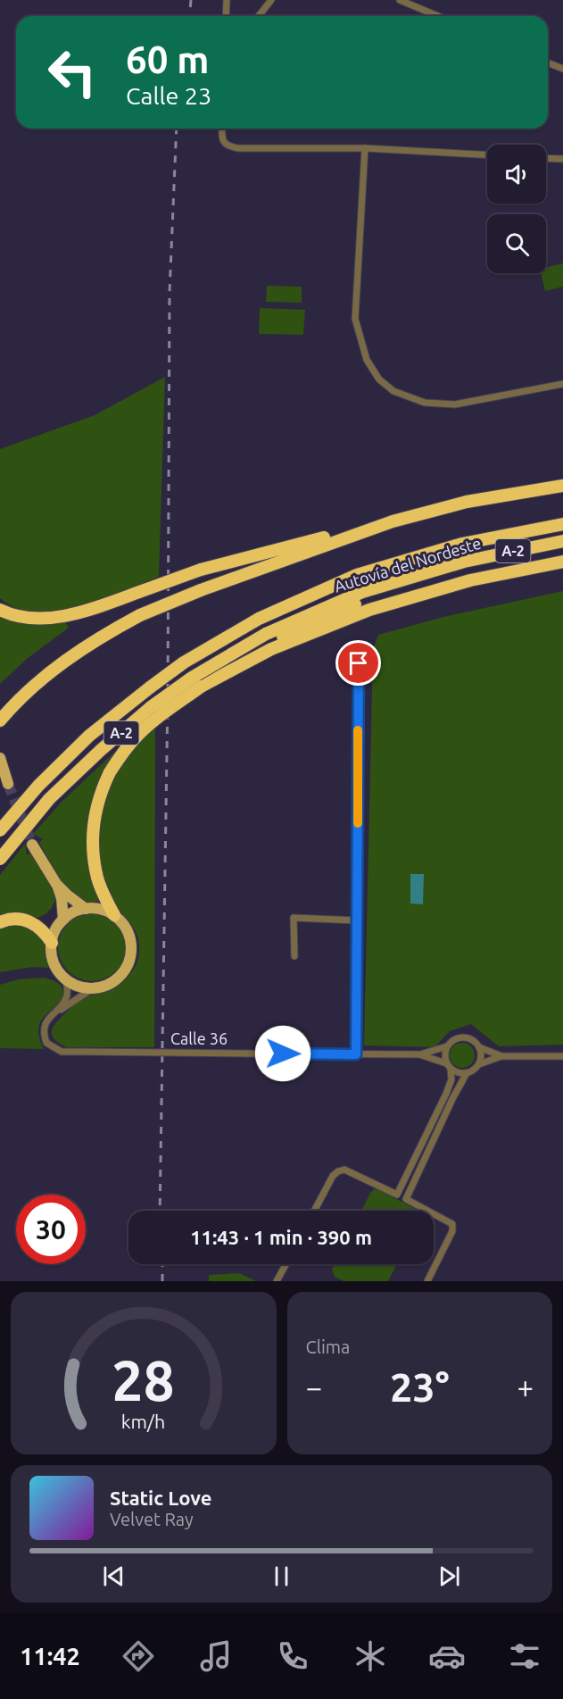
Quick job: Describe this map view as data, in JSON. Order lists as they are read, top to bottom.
{
  "streets": {
    "highway": ["A-2", "Autovía del Nordeste"],
    "street": ["Calle 36"]
  },
  "crossings": [
    ["A-2", "Autovía del Nordeste"]
  ],
  "page": {
    "turn": ["60 m", "Calle 23"],
    "limit": "30",
    "trip": "11:43 · 1 min · 390 m",
    "tile": "Clima",
    "heat": ["−", "23°", "+"],
    "song": ["Static Love", "Velvet Ray"],
    "tabs": "11:42",
    "gauge": ["28", "km/h"]
  }
}
